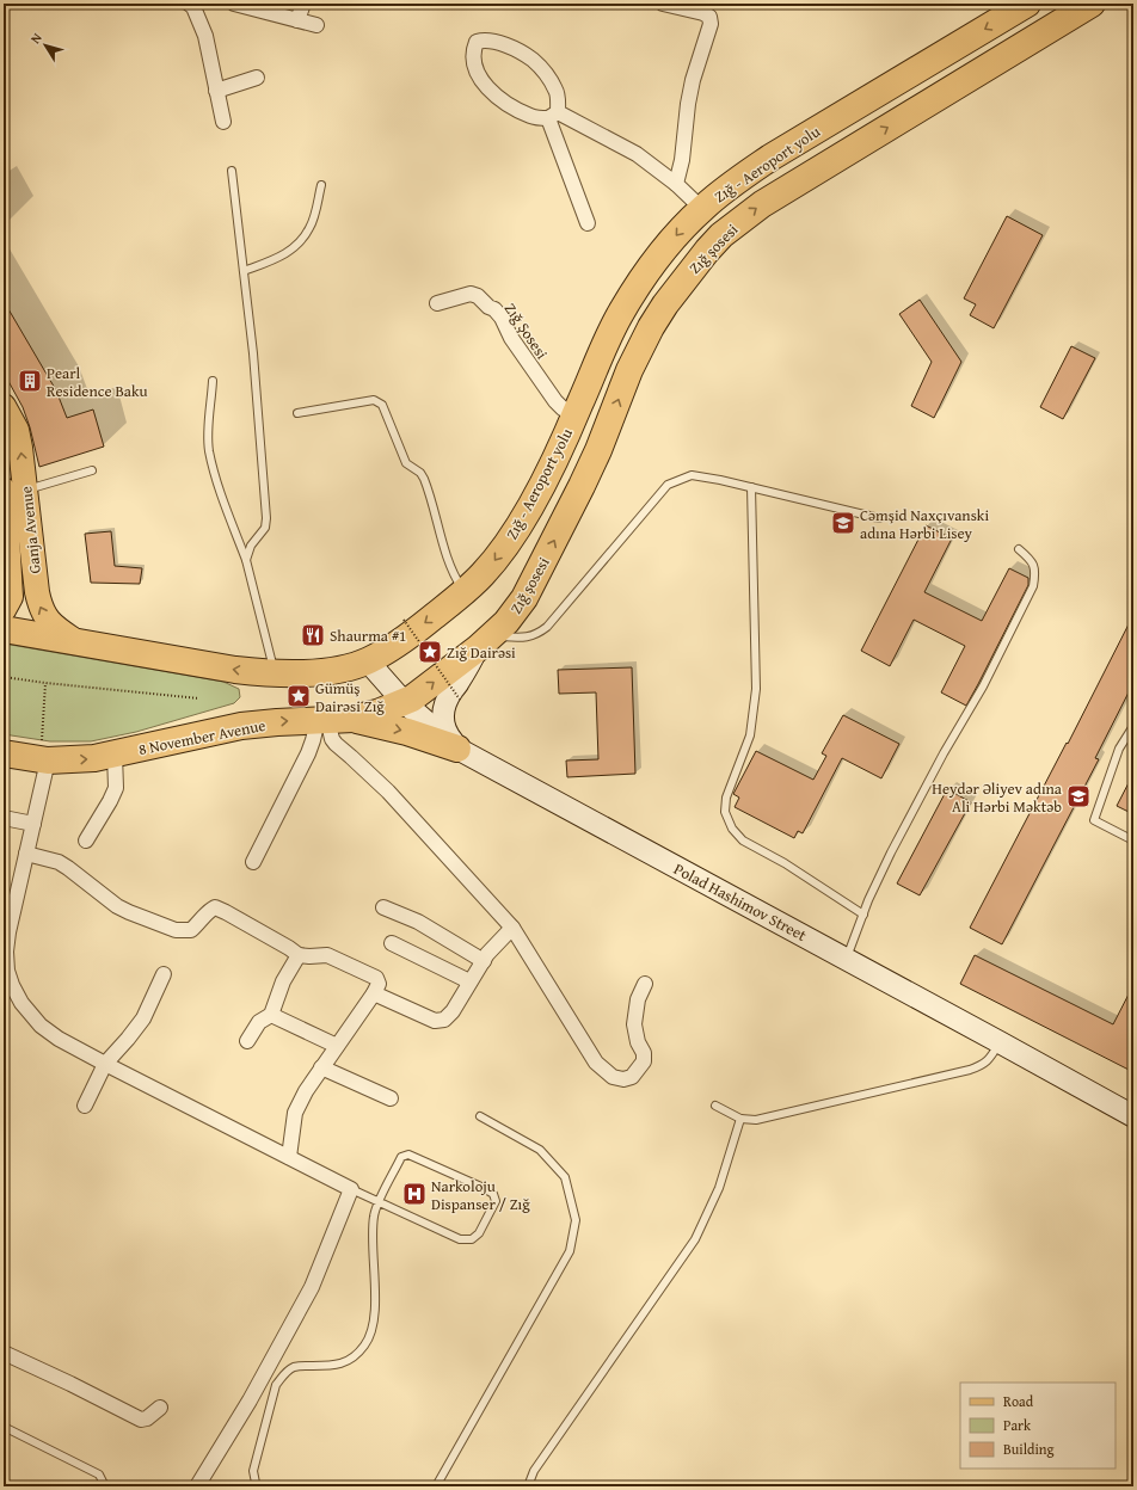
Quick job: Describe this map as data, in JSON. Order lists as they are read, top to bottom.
{
  "streets": {
    "highway": ["Zığ - Aeroport yolu", "Zığ şosesi", "8 November Avenue"],
    "main road": ["Ganja Avenue"],
    "street": ["Zığ Şosesi", "Polad Hashimov Street"]
  },
  "crossings": [
    ["Zığ - Aeroport yolu", "Zığ Şosesi"],
    ["Zığ şosesi", "8 November Avenue"],
    ["8 November Avenue", "Polad Hashimov Street"]
  ],
  "one_way": ["Zığ - Aeroport yolu", "Zığ şosesi"],
  "places": {
    "building": ["Pearl Residence Baku"],
    "school or university": ["Cəmşid Naxçıvanski adına Hərbi Lisey", "Heydər Əliyev adına Ali Hərbi Məktəb"],
    "restaurant": ["Shaurma #1"],
    "place": ["Zığ Dairəsi", "Gümüş Dairəsi Zığ"],
    "hospital": ["Narkoloju Dispanser / Zığ"]
  },
  "legend": ["Road", "Park", "Building"],
  "north": "top left"
}
